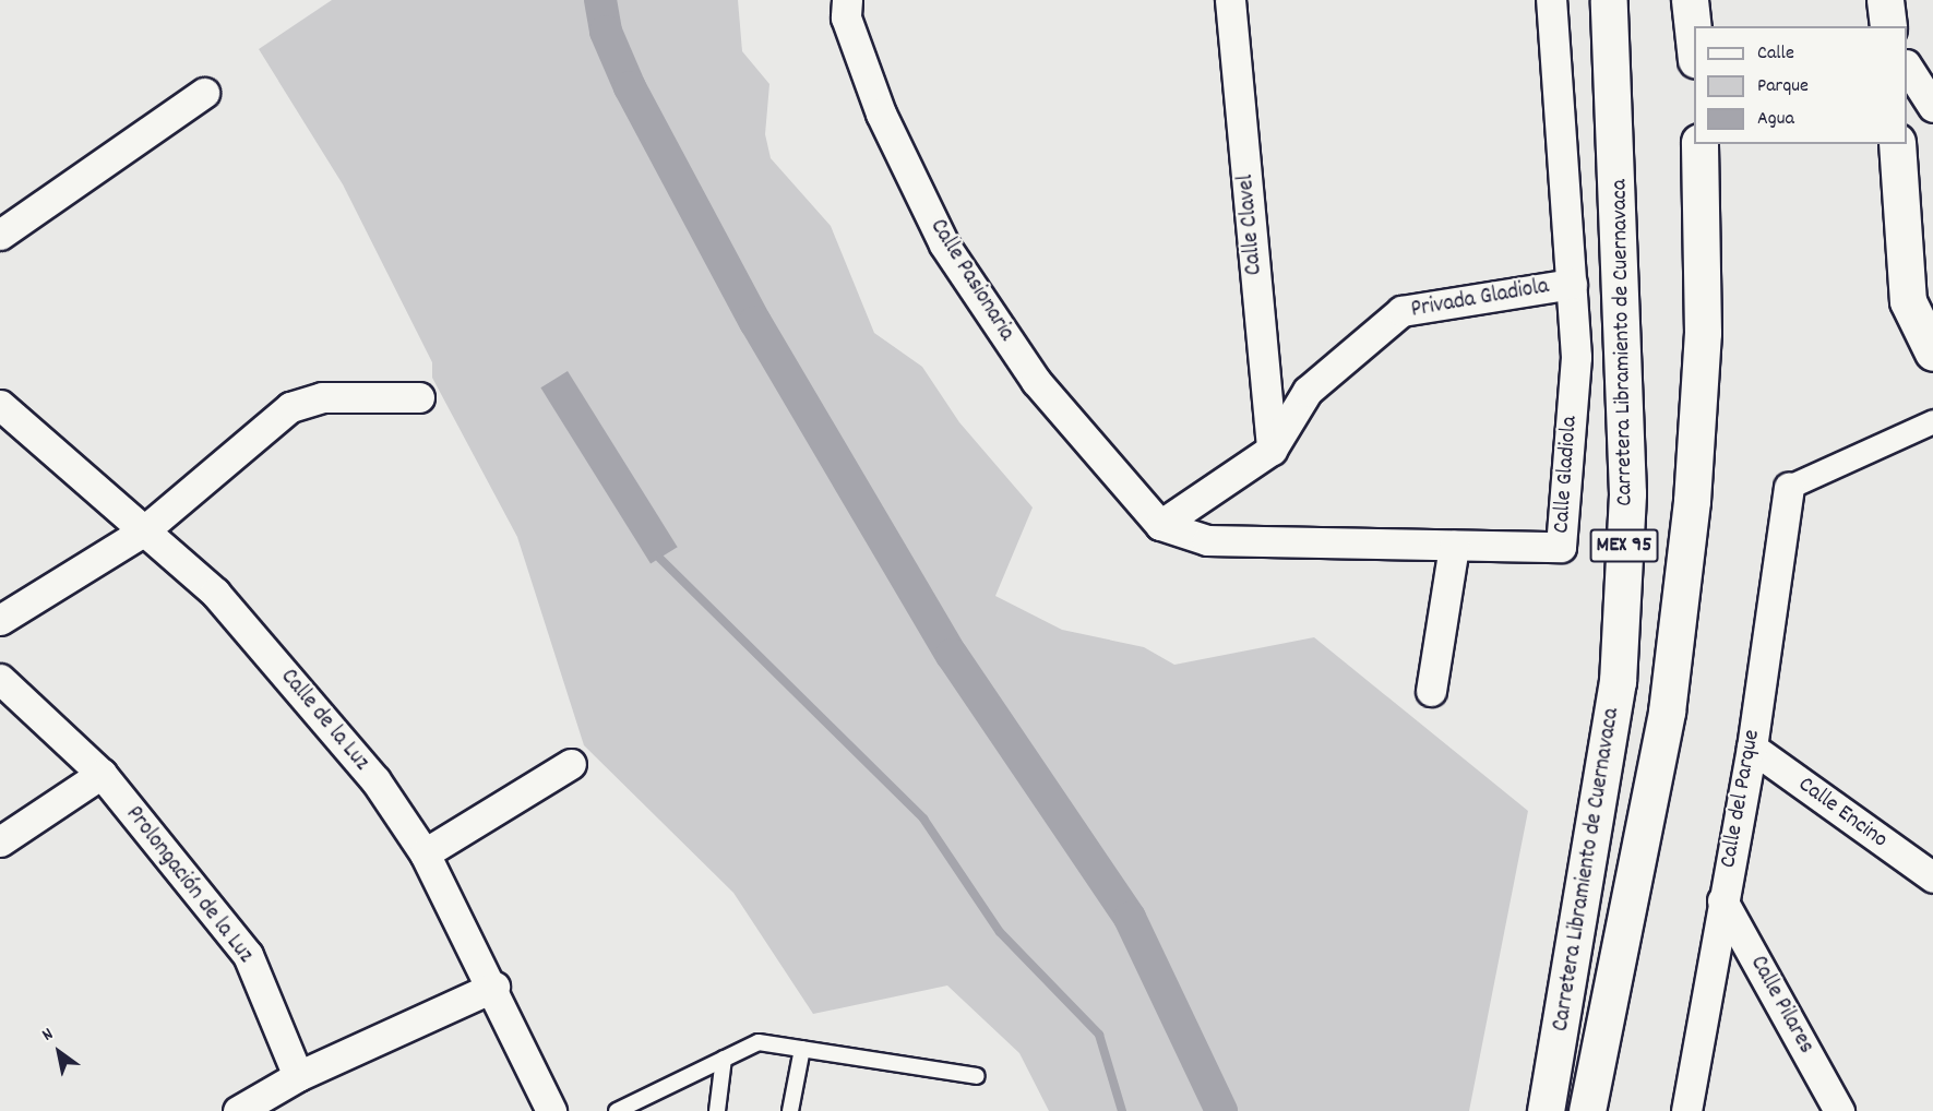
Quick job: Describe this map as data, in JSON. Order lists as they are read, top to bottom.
{
  "streets": {
    "main road": ["Carretera Libramiento de Cuernavaca", "MEX 95"],
    "street": [
      "Calle Clavel",
      "Calle Pasionaria",
      "Privada Gladiola",
      "Calle Gladiola",
      "Calle de la Luz",
      "Calle del Parque",
      "Calle Encino",
      "Prolongación de la Luz",
      "Calle Pilares"
    ]
  },
  "crossings": [
    ["Calle Clavel", "Privada Gladiola"],
    ["Calle Pasionaria", "Privada Gladiola"],
    ["Calle Pasionaria", "Calle Gladiola"],
    ["Privada Gladiola", "Calle Gladiola"],
    ["Calle del Parque", "Calle Encino"],
    ["Calle del Parque", "Calle Pilares"]
  ],
  "legend": ["Calle", "Parque", "Agua"],
  "north": "top left"
}
